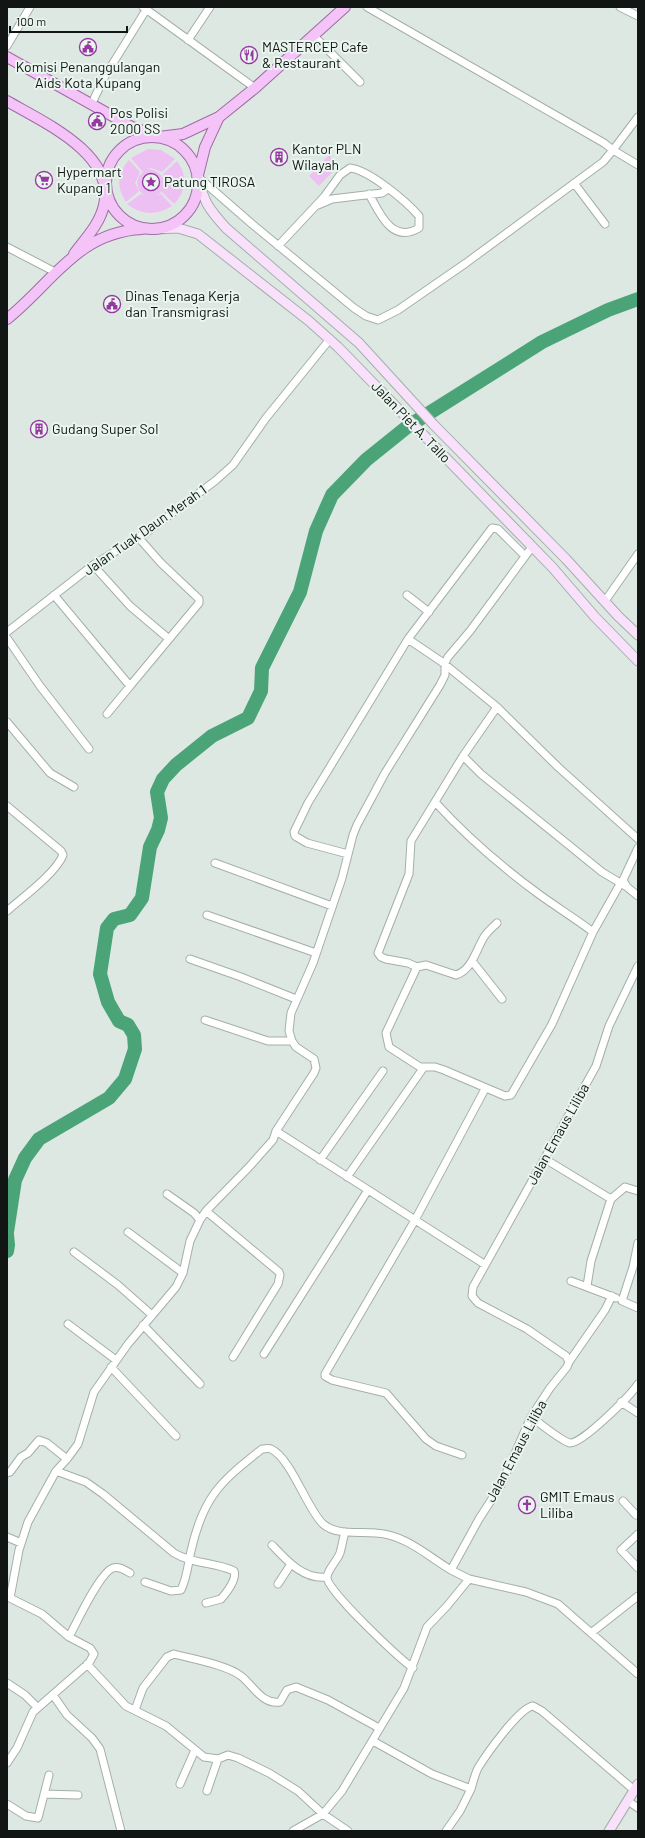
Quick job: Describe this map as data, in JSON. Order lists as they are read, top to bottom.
{
  "streets": {
    "main road": ["Jalan Piet A. Tallo"],
    "street": ["Jalan Tuak Daun Merah 1", "Jalan Emaus Liliba"]
  },
  "crossings": [
    ["Jalan Piet A. Tallo", "Jalan Tuak Daun Merah 1"]
  ],
  "places": {
    "public building": ["Komisi Penanggulangan Aids Kota Kupang", "Pos Polisi 2000 SS", "Dinas Tenaga Kerja dan Transmigrasi"],
    "restaurant": ["MASTERCEP Cafe & Restaurant"],
    "building": ["Kantor PLN Wilayah", "Gudang Super Sol"],
    "supermarket": ["Hypermart Kupang 1"],
    "place": ["Patung TIROSA"],
    "church": ["GMIT Emaus Liliba"]
  },
  "scale_bar": "100 m"
}
